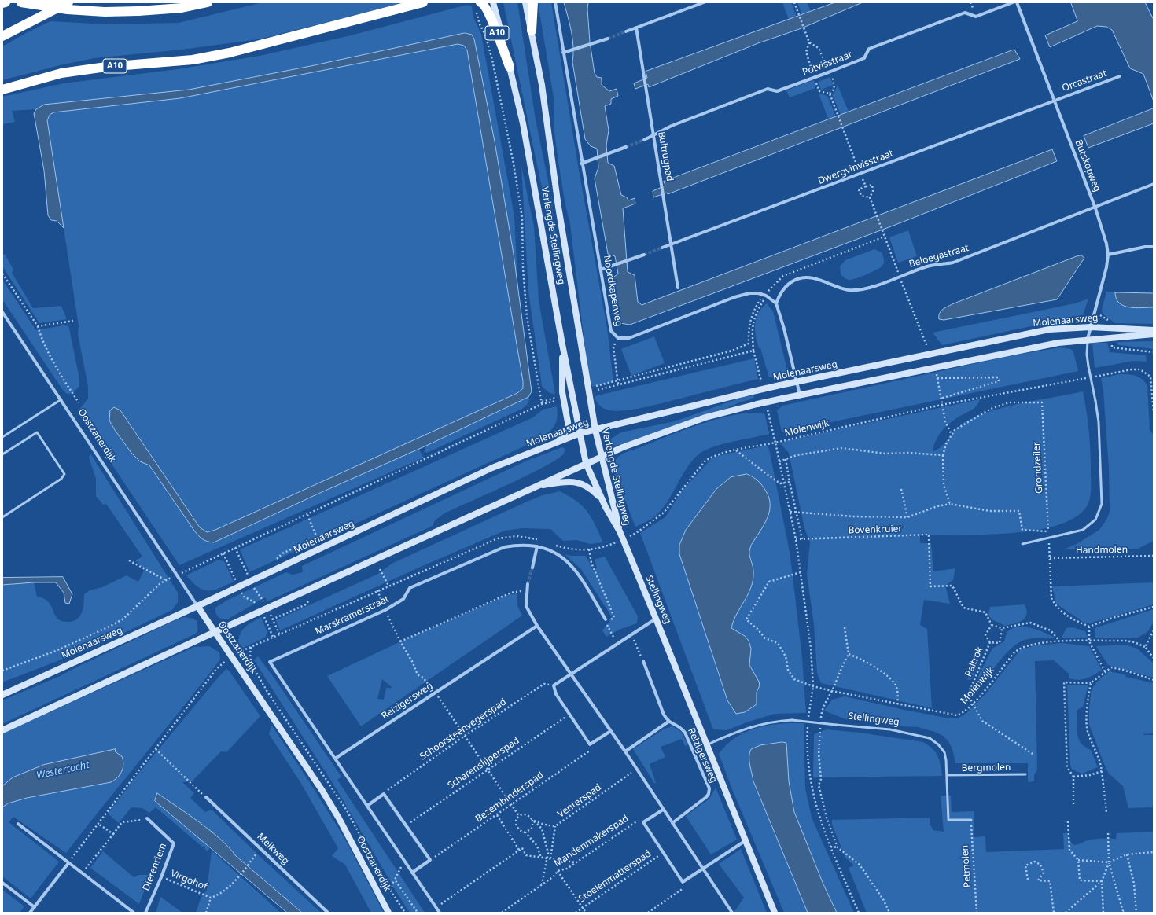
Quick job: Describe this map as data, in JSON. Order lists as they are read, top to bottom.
{
  "streets": {
    "highway": ["A10"],
    "main road": [
      "Verlengde Stellingweg",
      "Molenaarsweg",
      "Oostzanerdijk",
      "Stellingweg"
    ],
    "street": [
      "Potvisstraat",
      "Orcastraat",
      "Bultrugpad",
      "Butskopweg",
      "Dwergvinvisstraat",
      "Beloegastraat",
      "Noordkaperweg",
      "Marskramerstraat",
      "Reizigersweg",
      "Mandenmakerspad",
      "Melkweg",
      "Dierenriem"
    ],
    "lane": ["Bergmolen"],
    "path": [
      "Molenwijk",
      "Grondzeiler",
      "Bovenkruier",
      "Handmolen",
      "Paltrok",
      "Schoorsteenvegerspad",
      "Scharenslijperspad",
      "Bezembinderspad",
      "Venterspad",
      "Petmolen",
      "Stoelenmatterspad",
      "Virgohof"
    ]
  },
  "crossings": [
    ["A10", "Verlengde Stellingweg"],
    ["Potvisstraat", "Bultrugpad"],
    ["Orcastraat", "Butskopweg"],
    ["Orcastraat", "Dwergvinvisstraat"],
    ["Bultrugpad", "Dwergvinvisstraat"],
    ["Butskopweg", "Dwergvinvisstraat"],
    ["Butskopweg", "Beloegastraat"],
    ["Butskopweg", "Molenaarsweg"],
    ["Verlengde Stellingweg", "Molenaarsweg"],
    ["Verlengde Stellingweg", "Stellingweg"],
    ["Molenaarsweg", "Oostzanerdijk"],
    ["Molenwijk", "Bovenkruier"],
    ["Molenwijk", "Paltrok"],
    ["Grondzeiler", "Handmolen"],
    ["Bovenkruier", "Paltrok"],
    ["Stellingweg", "Bergmolen"],
    ["Stellingweg", "Petmolen"],
    ["Marskramerstraat", "Reizigersweg"],
    ["Mandenmakerspad", "Stoelenmatterspad"],
    ["Melkweg", "Virgohof"],
    ["Dierenriem", "Virgohof"]
  ],
  "water": ["Westertocht"]
}
